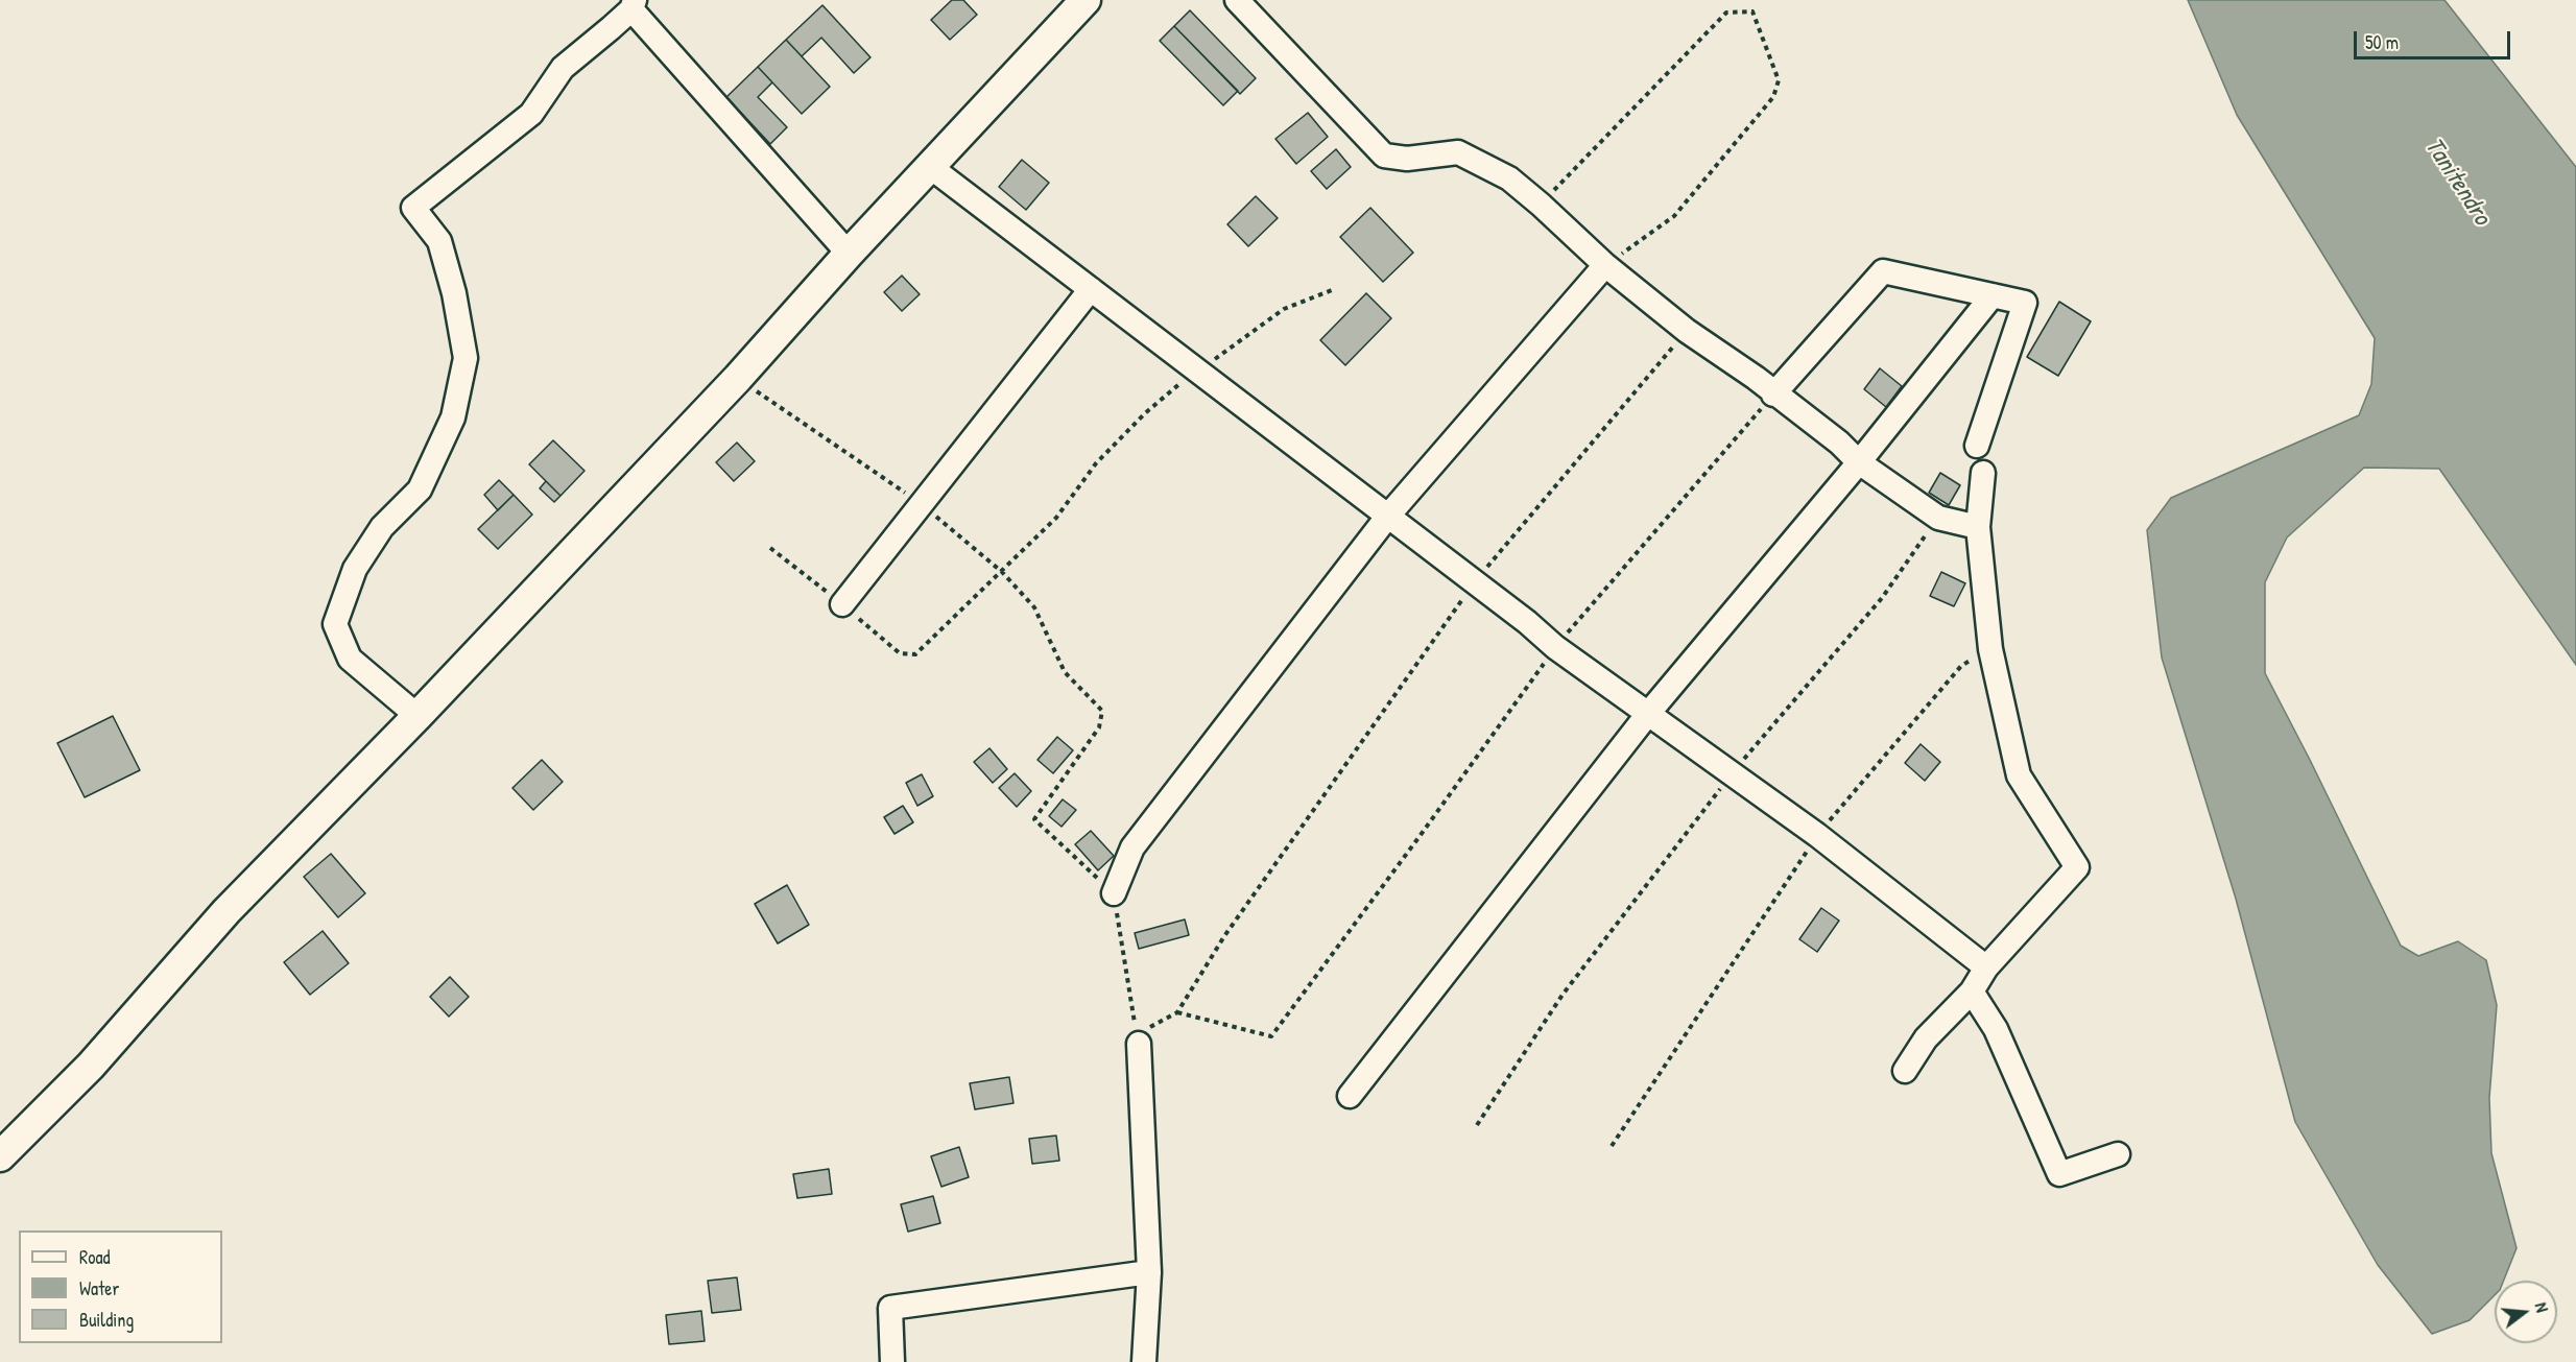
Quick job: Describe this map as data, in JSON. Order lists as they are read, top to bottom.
{
  "water": ["Tanitendro"],
  "legend": ["Road", "Water", "Building"],
  "scale_bar": "50 m",
  "north": "right"
}
